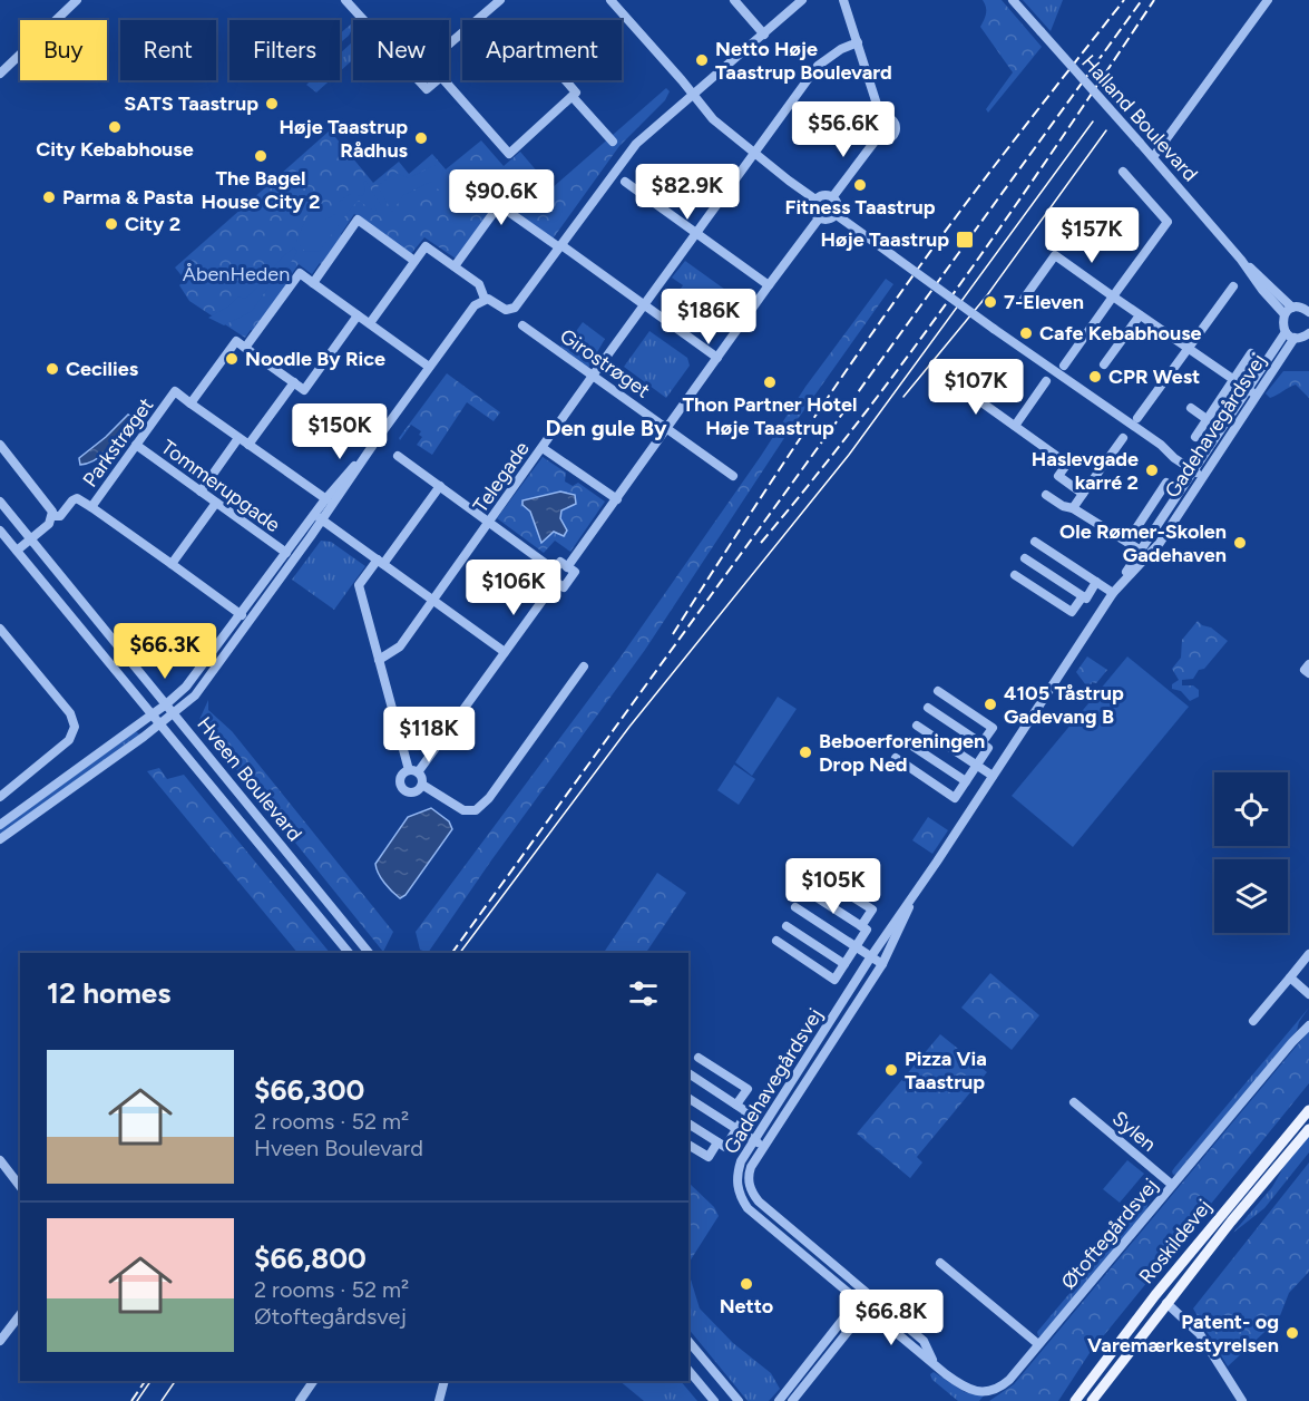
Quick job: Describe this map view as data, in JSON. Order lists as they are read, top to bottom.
{
  "streets": {
    "main road": ["Roskildevej"],
    "street": [
      "Halland Boulevard",
      "Girostrøget",
      "Gadehavegårdsvej",
      "Parkstrøget",
      "Telegade",
      "Tommerupgade",
      "Hveen Boulevard",
      "Sylen",
      "Øtoftegårdsvej"
    ]
  },
  "crossings": [
    ["Girostrøget", "Telegade"],
    ["Gadehavegårdsvej", "Øtoftegårdsvej"],
    ["Parkstrøget", "Tommerupgade"],
    ["Sylen", "Øtoftegårdsvej"]
  ],
  "districts": ["Den gule By"],
  "parks": ["ÅbenHeden"],
  "places": {
    "other": [
      "Netto Høje Taastrup Boulevard",
      "SATS Taastrup",
      "City Kebabhouse",
      "Høje Taastrup Rådhus",
      "The Bagel House City 2",
      "Fitness Taastrup",
      "Parma & Pasta",
      "City 2",
      "7-Eleven",
      "Cafe Kebabhouse",
      "Noodle By Rice",
      "Cecilies",
      "CPR West",
      "Thon Partner Hotel Høje Taastrup",
      "Haslevgade karré 2",
      "Ole Rømer-Skolen Gadehaven",
      "4105 Tåstrup Gadevang B",
      "Beboerforeningen Drop Ned",
      "Pizza Via Taastrup",
      "Netto",
      "Patent- og Varemærkestyrelsen"
    ],
    "transit": ["Høje Taastrup"]
  },
  "page": {
    "chip": [
      "Buy",
      "Rent",
      "Filters",
      "New",
      "Apartment"
    ],
    "price": [
      "$56.6K",
      "$82.9K",
      "$90.6K",
      "$157K",
      "$186K",
      "$107K",
      "$150K",
      "$106K",
      "$66.3K",
      "$118K",
      "$105K",
      "$66.8K"
    ],
    "heading": "12 homes",
    "list": [
      {
        "name": "$66,300",
        "note": "2 rooms · 52 m² · Hveen Boulevard"
      },
      {
        "name": "$66,800",
        "note": "2 rooms · 52 m² · Øtoftegårdsvej"
      }
    ]
  }
}
